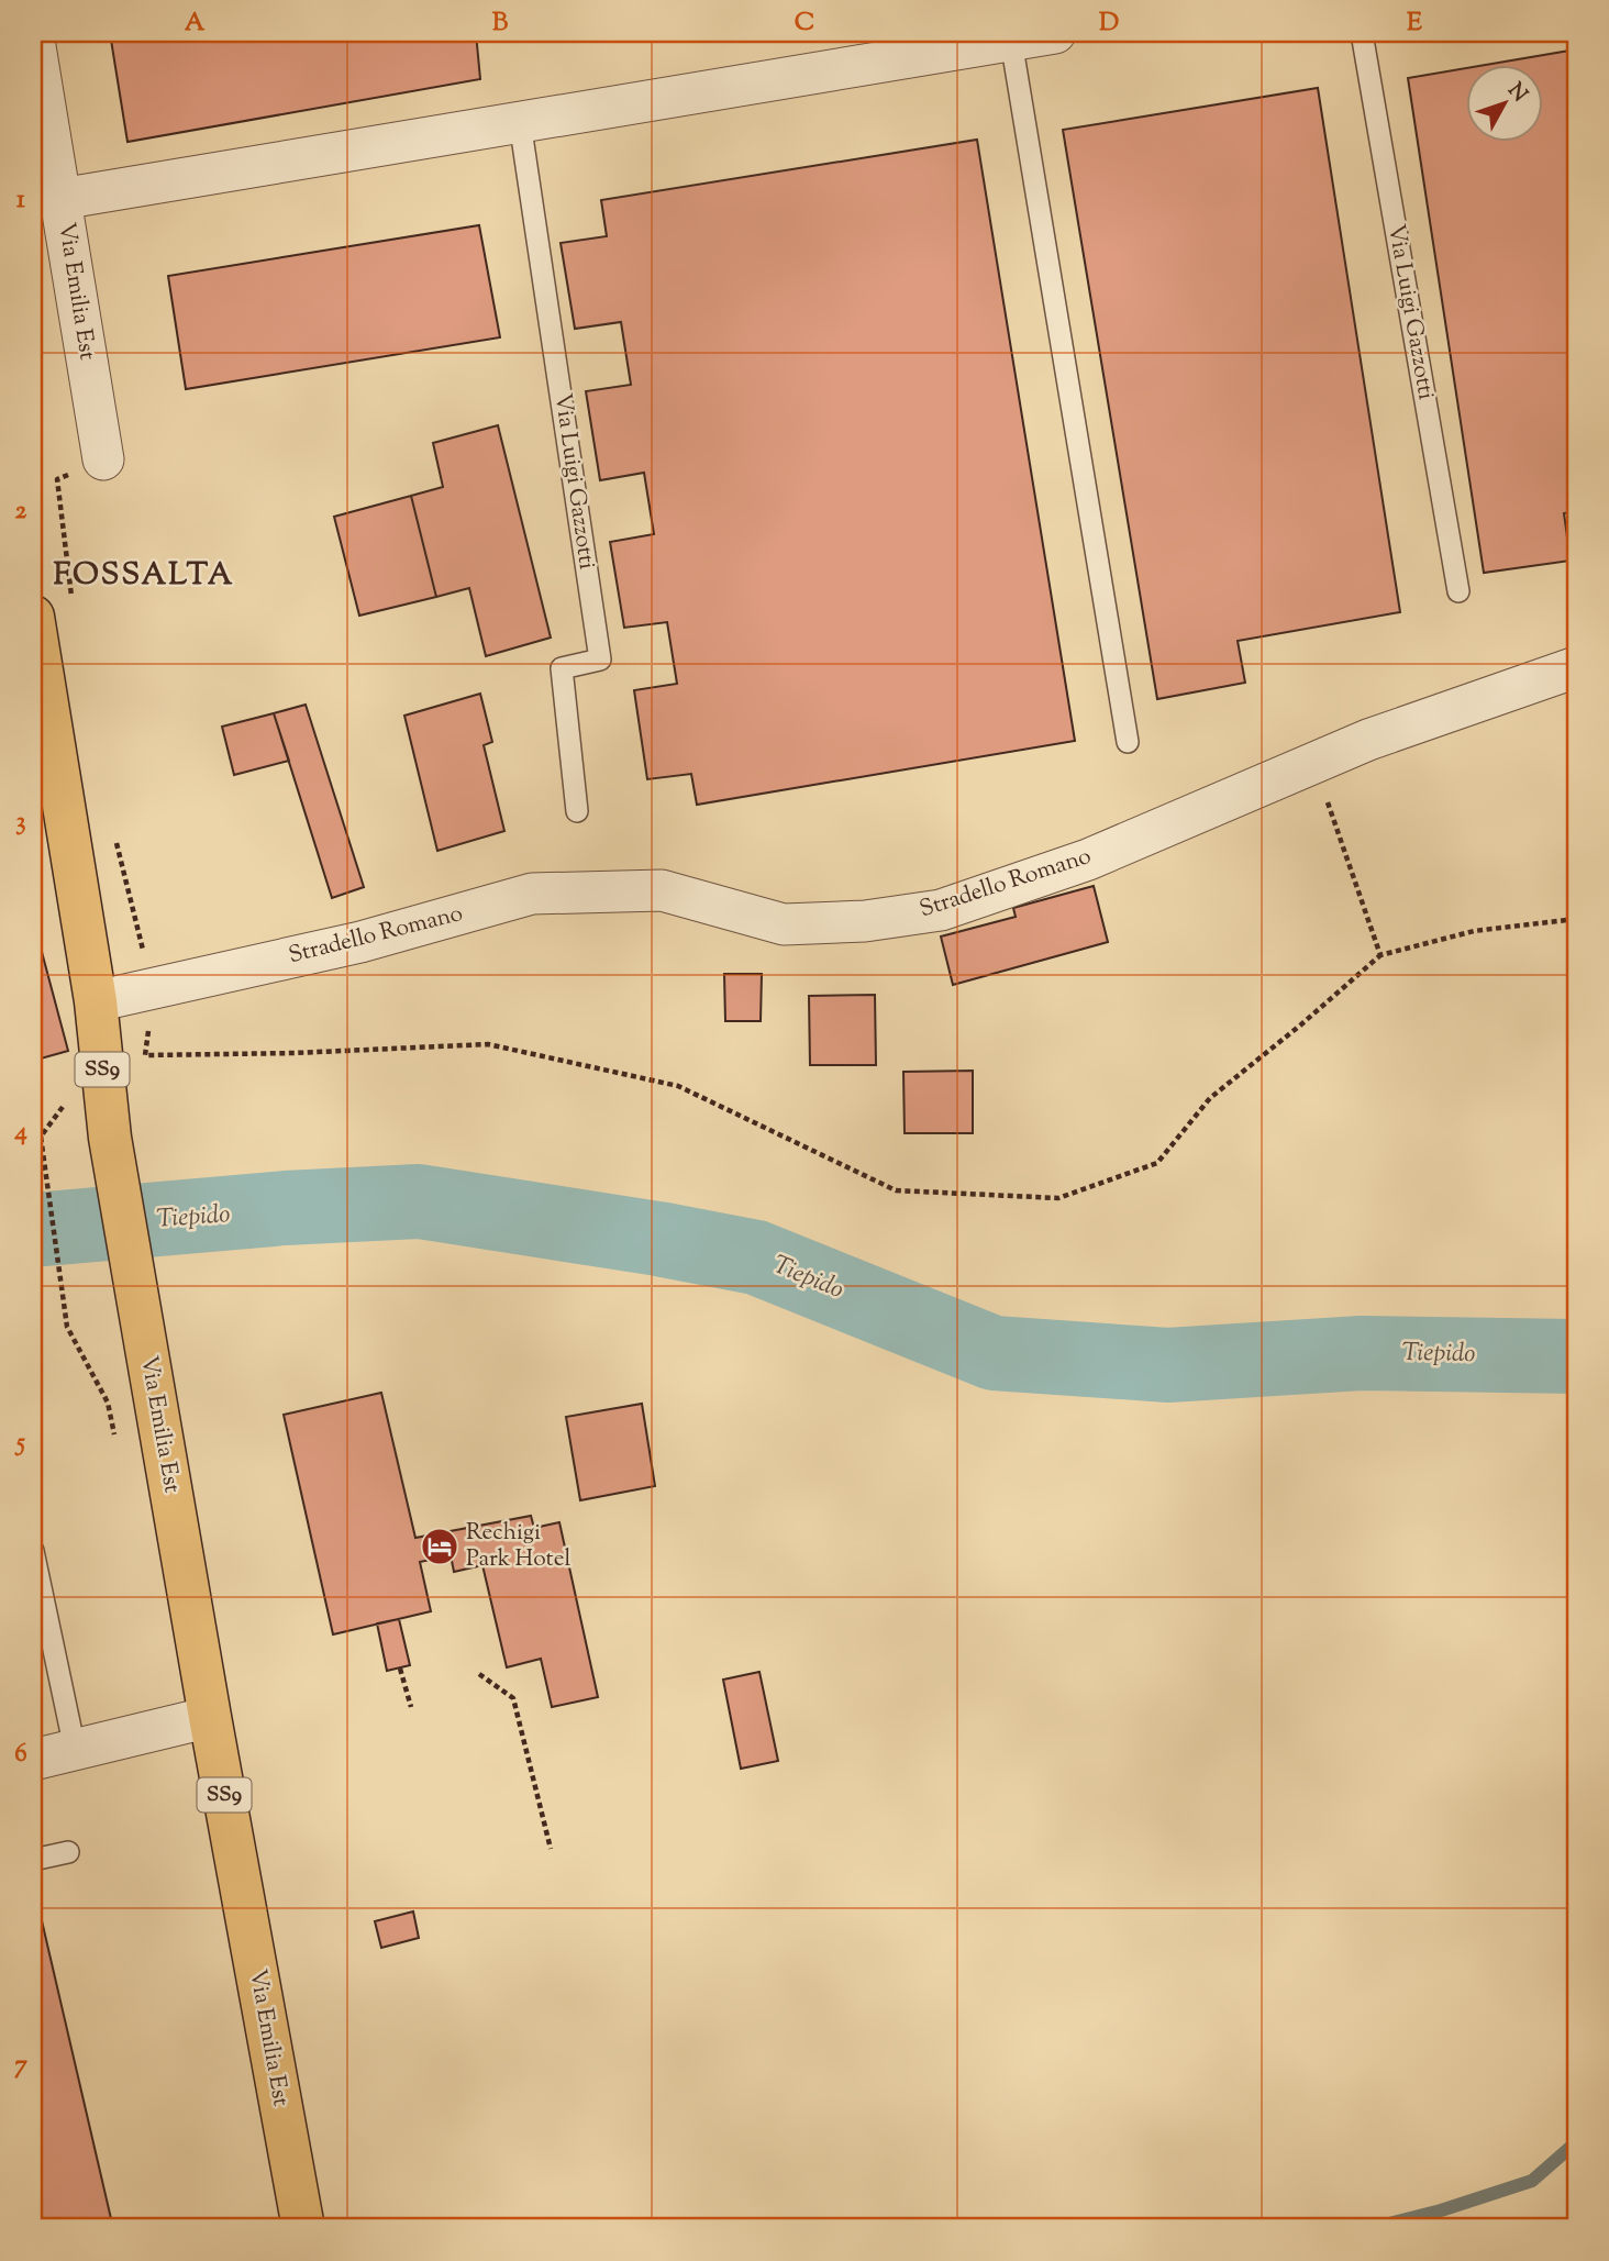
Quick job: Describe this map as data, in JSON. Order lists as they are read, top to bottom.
{
  "streets": {
    "main road": ["Via Emilia Est", "SS9"],
    "street": ["Stradello Romano"],
    "lane": ["Via Luigi Gazzotti"]
  },
  "crossings": [
    ["Via Emilia Est", "Stradello Romano"]
  ],
  "districts": ["FOSSALTA"],
  "water": ["Tiepido"],
  "places": {
    "hotel": ["Rechigi Park Hotel"]
  },
  "north": "top right",
  "grid": {
    "columns": [
      "A",
      "B",
      "C",
      "D",
      "E"
    ],
    "rows": [
      "1",
      "2",
      "3",
      "4",
      "5",
      "6",
      "7"
    ]
  }
}
